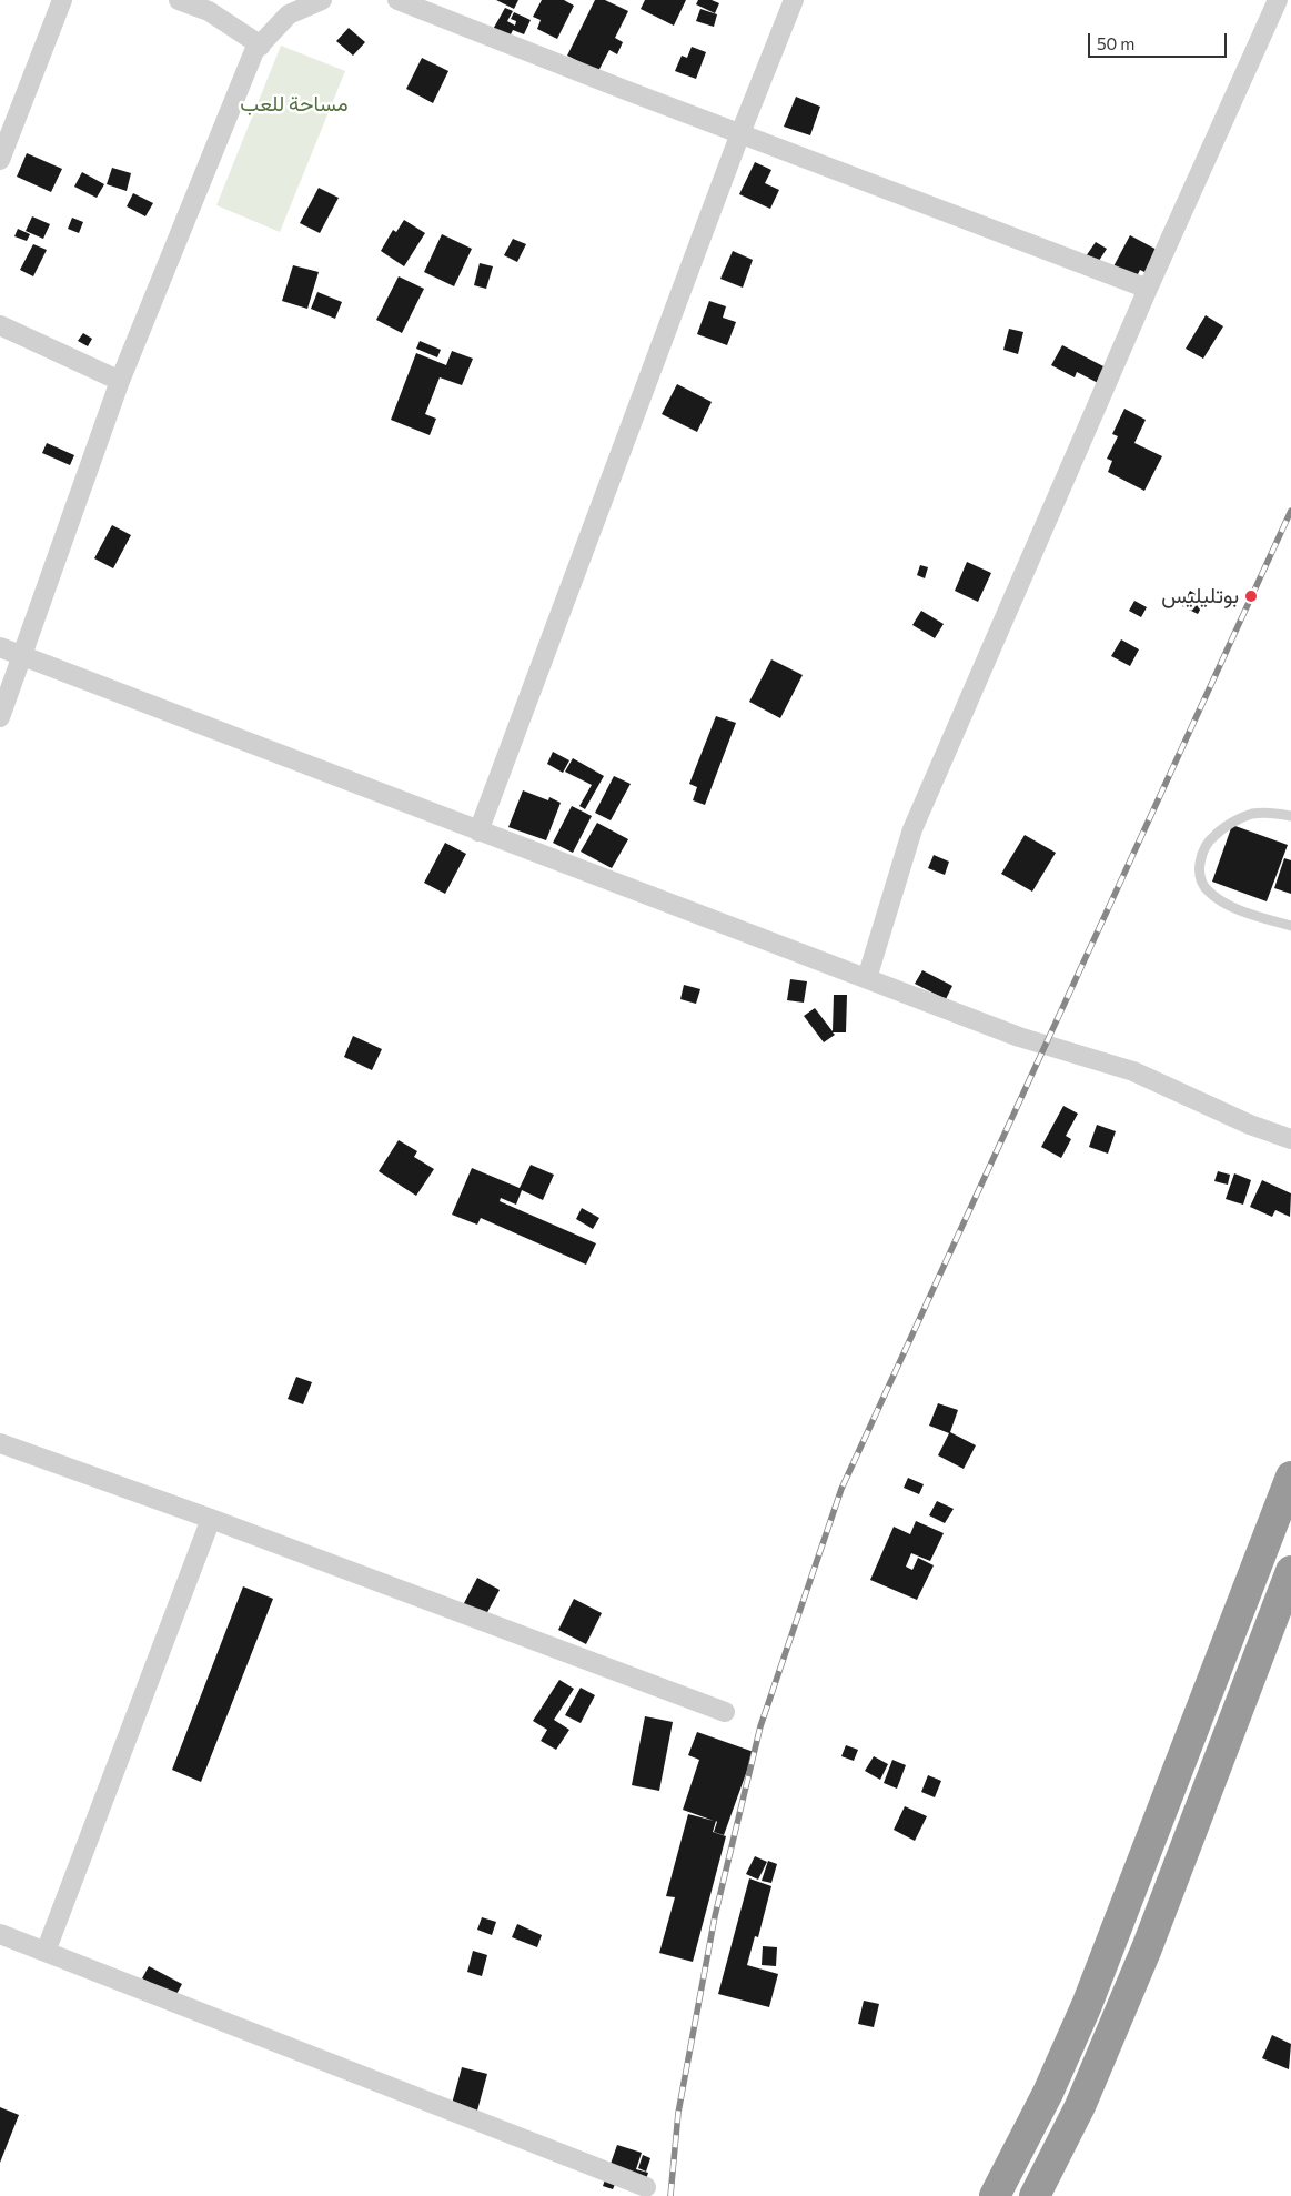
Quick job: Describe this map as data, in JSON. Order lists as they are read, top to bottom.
{
  "parks": ["مساحة للعب"],
  "places": ["بوتليليس"],
  "scale_bar": "50 m"
}
